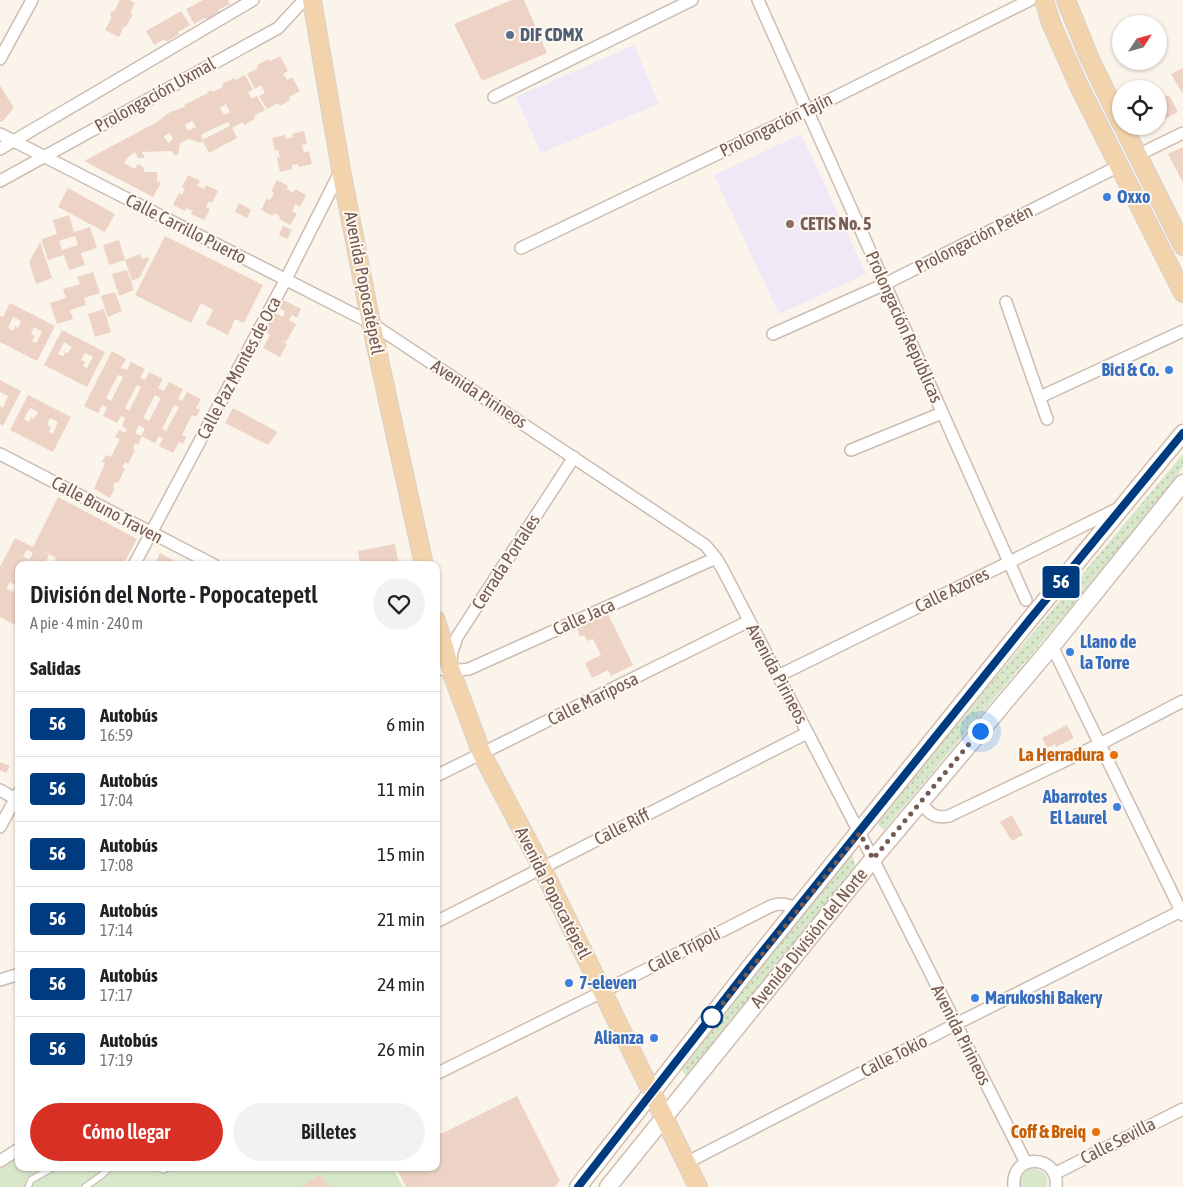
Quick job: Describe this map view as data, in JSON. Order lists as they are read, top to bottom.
{
  "streets": {
    "main road": ["Avenida Popocatépetl", "Avenida División del Norte"],
    "street": [
      "Prolongación Uxmal",
      "Prolongación Tajín",
      "Calle Carrillo Puerto",
      "Prolongación Petén",
      "Prolongación Repúblicas",
      "Calle Paz Montes de Oca",
      "Avenida Pirineos",
      "Calle Bruno Traven",
      "Cerrada Portales",
      "Calle Azores",
      "Calle Jaca",
      "Calle Mariposa",
      "Calle Riff",
      "Calle Trípoli",
      "Calle Tokio",
      "Calle Sevilla"
    ]
  },
  "crossings": [
    ["Prolongación Uxmal", "Calle Carrillo Puerto"],
    ["Prolongación Tajín", "Prolongación Repúblicas"],
    ["Calle Carrillo Puerto", "Avenida Popocatépetl"],
    ["Calle Carrillo Puerto", "Calle Paz Montes de Oca"],
    ["Calle Carrillo Puerto", "Avenida Pirineos"],
    ["Prolongación Petén", "Prolongación Repúblicas"],
    ["Avenida Popocatépetl", "Calle Paz Montes de Oca"],
    ["Avenida Popocatépetl", "Avenida Pirineos"],
    ["Avenida Popocatépetl", "Cerrada Portales"],
    ["Avenida Popocatépetl", "Calle Jaca"],
    ["Avenida Popocatépetl", "Calle Mariposa"],
    ["Avenida Popocatépetl", "Calle Riff"],
    ["Avenida Popocatépetl", "Avenida División del Norte"],
    ["Avenida Popocatépetl", "Calle Trípoli"],
    ["Avenida Popocatépetl", "Calle Tokio"],
    ["Prolongación Repúblicas", "Calle Azores"],
    ["Calle Paz Montes de Oca", "Calle Bruno Traven"],
    ["Avenida Pirineos", "Cerrada Portales"],
    ["Avenida Pirineos", "Calle Azores"],
    ["Avenida Pirineos", "Calle Jaca"],
    ["Avenida Pirineos", "Calle Mariposa"],
    ["Avenida Pirineos", "Calle Riff"],
    ["Avenida Pirineos", "Avenida División del Norte"],
    ["Avenida Pirineos", "Calle Tokio"],
    ["Cerrada Portales", "Calle Jaca"],
    ["Calle Azores", "Avenida División del Norte"],
    ["Avenida División del Norte", "Calle Trípoli"]
  ],
  "places": [
    "DIF CDMX",
    "Oxxo",
    "CETIS No. 5",
    "Bici & Co.",
    "Llano de la Torre",
    "La Herradura",
    "Abarrotes El Laurel",
    "7-eleven",
    "Marukoshi Bakery",
    "Alianza",
    "Coff & Breiq"
  ],
  "lines": ["bus line 56"],
  "north": "top right",
  "page": {
    "on_map": "56",
    "heading": [
      ["División del Norte - Popocatepetl", "A pie · 4 min · 240 m"],
      "Salidas"
    ],
    "list": [
      {
        "mark": "56",
        "name": "Autobús",
        "note": "16:59",
        "value": "6 min"
      },
      {
        "mark": "56",
        "name": "Autobús",
        "note": "17:04",
        "value": "11 min"
      },
      {
        "mark": "56",
        "name": "Autobús",
        "note": "17:08",
        "value": "15 min"
      },
      {
        "mark": "56",
        "name": "Autobús",
        "note": "17:14",
        "value": "21 min"
      },
      {
        "mark": "56",
        "name": "Autobús",
        "note": "17:17",
        "value": "24 min"
      },
      {
        "mark": "56",
        "name": "Autobús",
        "note": "17:19",
        "value": "26 min"
      }
    ],
    "buttons": ["Cómo llegar", "Billetes"]
  }
}
